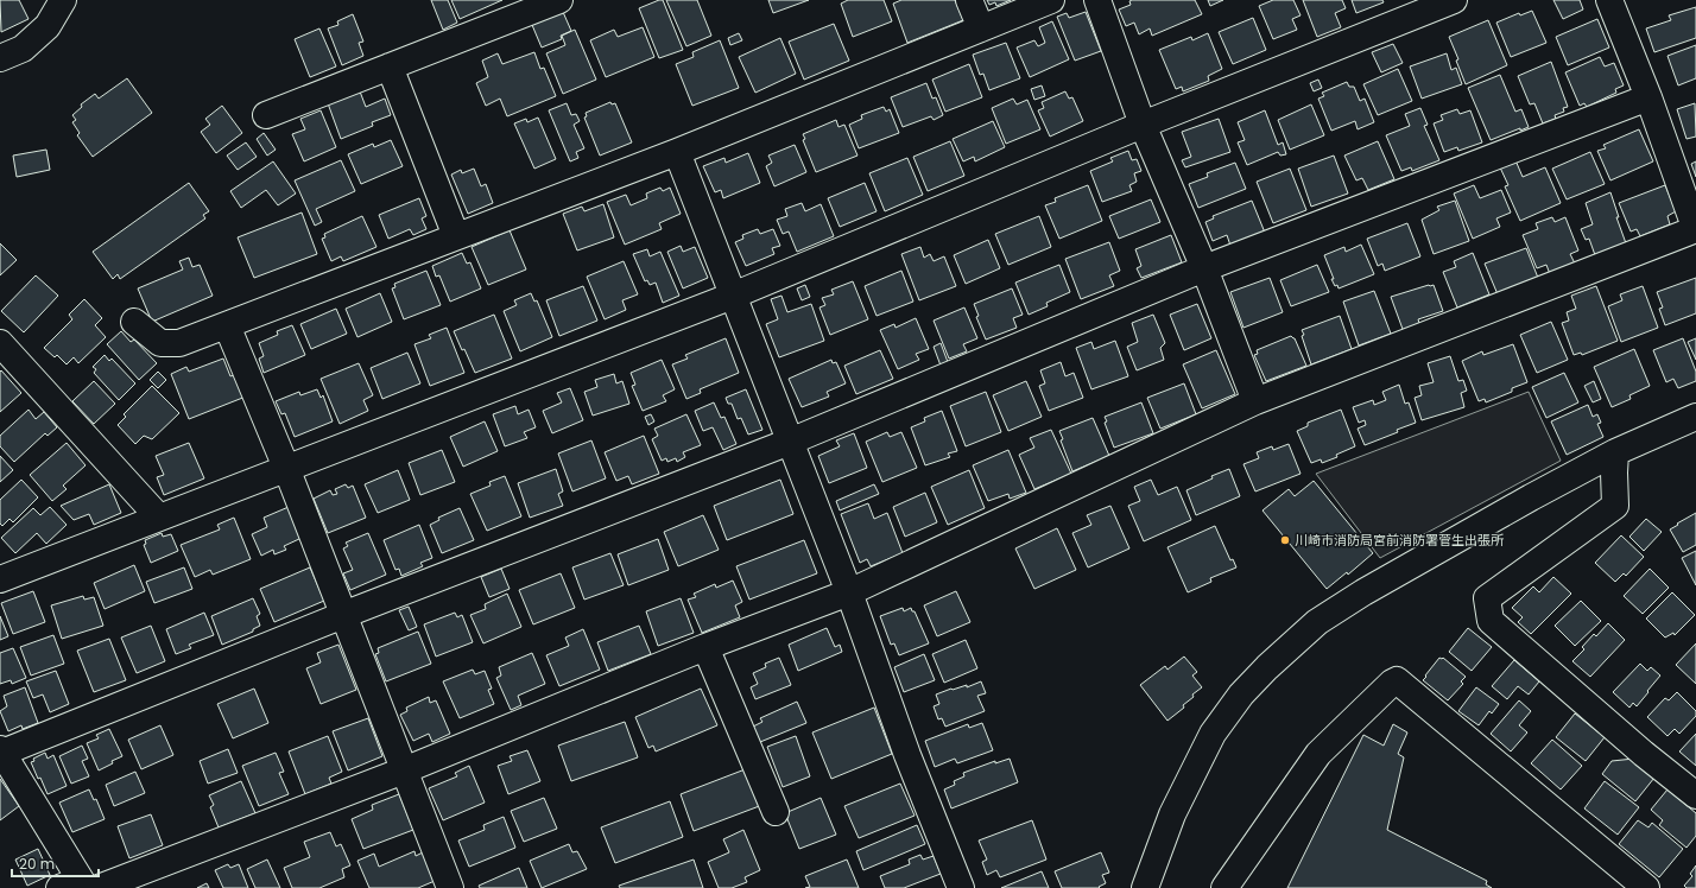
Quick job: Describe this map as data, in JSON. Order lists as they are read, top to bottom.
{
  "places": ["川崎市消防局宮前消防署菅生出張所"],
  "scale_bar": "20 m"
}
